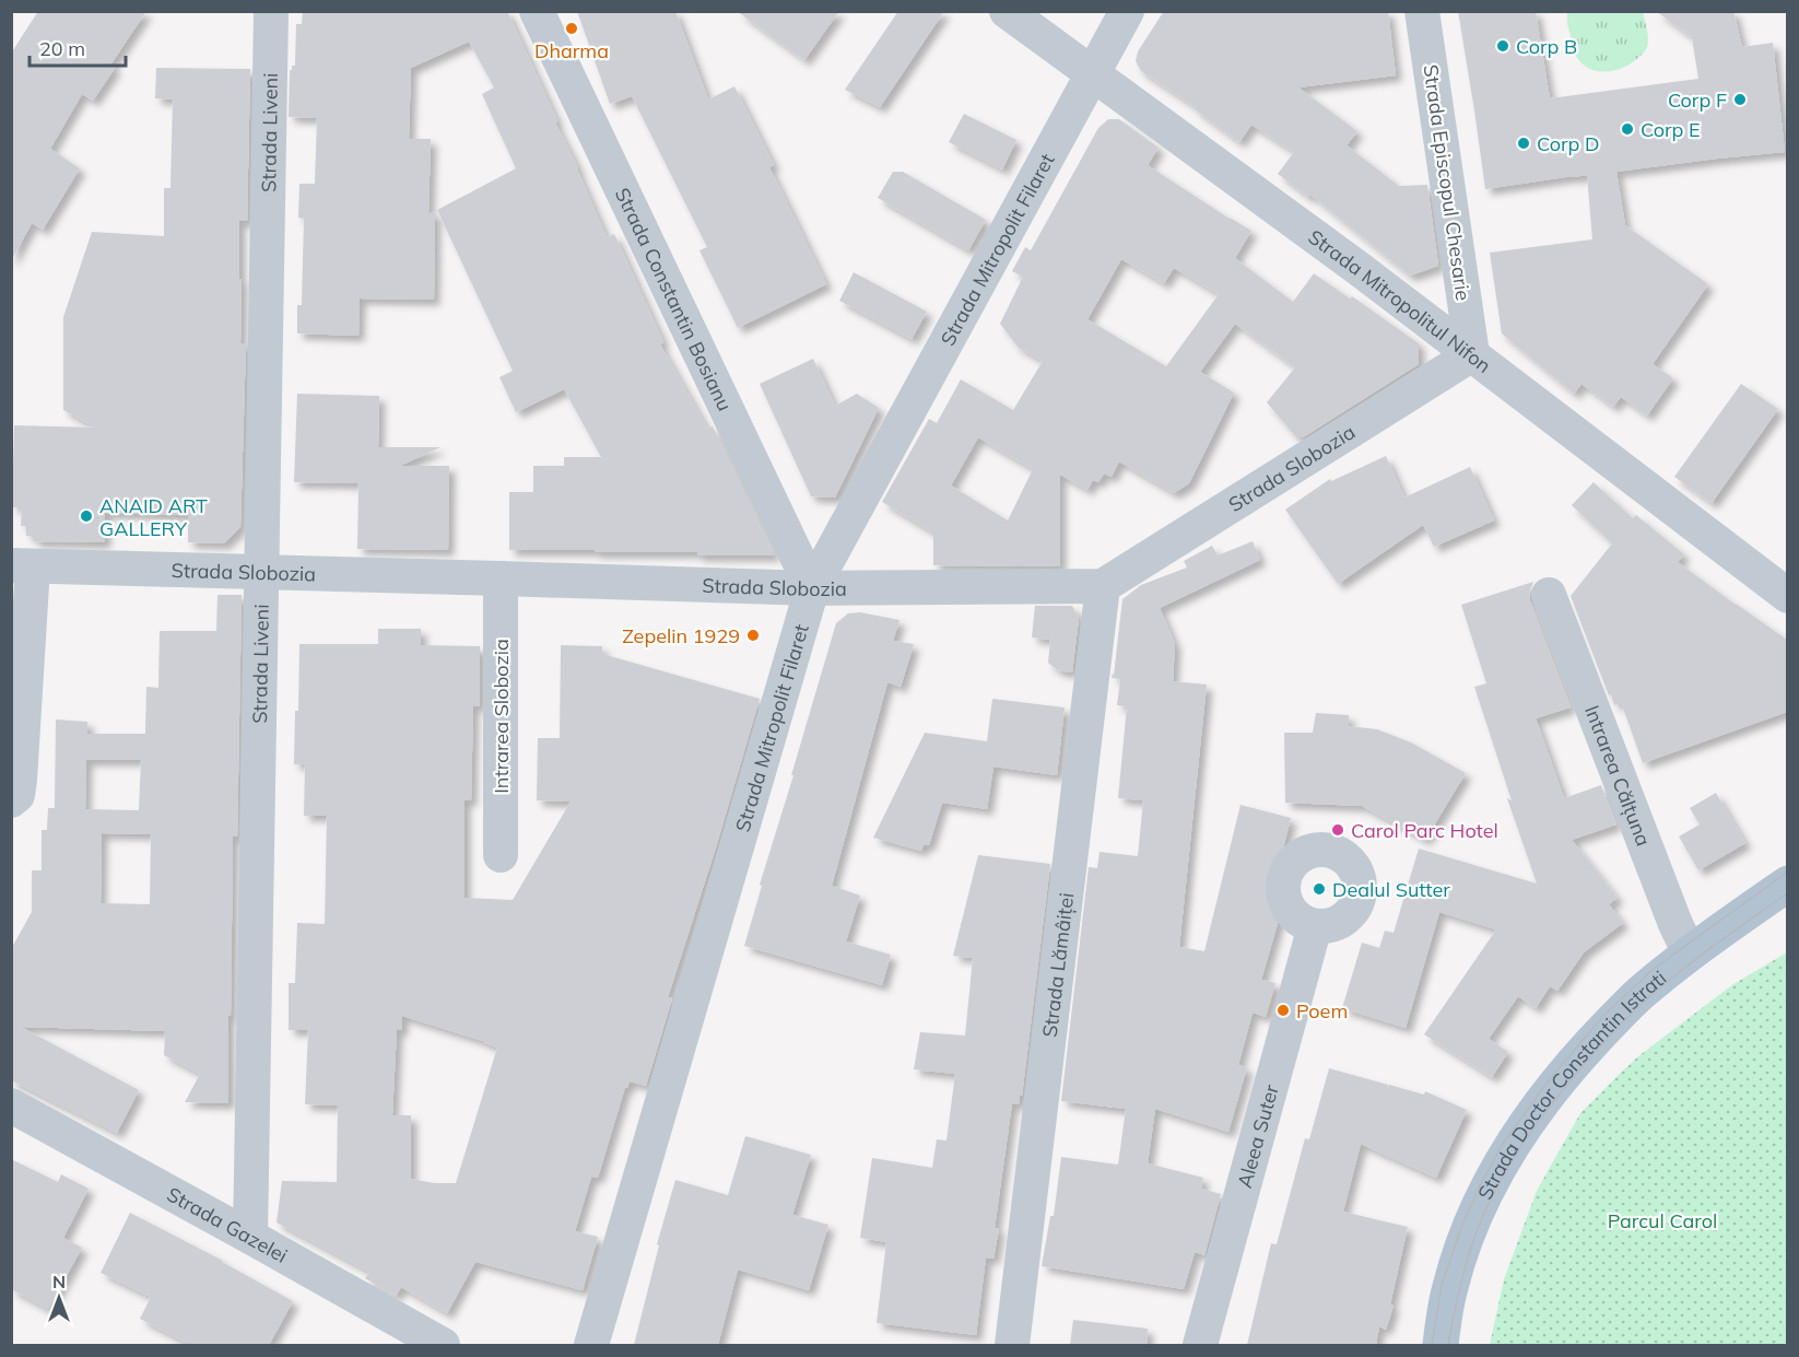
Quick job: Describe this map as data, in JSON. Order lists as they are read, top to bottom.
{
  "streets": {
    "main road": ["Strada Doctor Constantin Istrati"],
    "street": [
      "Strada Liveni",
      "Strada Episcopul Chesarie",
      "Strada Mitropolit Filaret",
      "Strada Constantin Bosianu",
      "Strada Mitropolitul Nifon",
      "Strada Slobozia",
      "Intrarea Slobozia",
      "Intrarea Călțuna",
      "Strada Lămâiței",
      "Aleea Suter",
      "Strada Gazelei"
    ]
  },
  "crossings": [
    ["Strada Liveni", "Strada Slobozia"],
    ["Strada Liveni", "Strada Gazelei"],
    ["Strada Episcopul Chesarie", "Strada Mitropolitul Nifon"],
    ["Strada Episcopul Chesarie", "Strada Slobozia"],
    ["Strada Mitropolit Filaret", "Strada Constantin Bosianu"],
    ["Strada Mitropolit Filaret", "Strada Mitropolitul Nifon"],
    ["Strada Mitropolit Filaret", "Strada Slobozia"],
    ["Strada Constantin Bosianu", "Strada Slobozia"],
    ["Strada Mitropolitul Nifon", "Strada Slobozia"],
    ["Strada Slobozia", "Intrarea Slobozia"],
    ["Strada Slobozia", "Strada Lămâiței"],
    ["Intrarea Călțuna", "Strada Doctor Constantin Istrati"]
  ],
  "parks": ["Parcul Carol"],
  "places": [
    "Dharma",
    "Corp B",
    "Corp F",
    "Corp E",
    "Corp D",
    "ANAID ART GALLERY",
    "Zepelin 1929",
    "Carol Parc Hotel",
    "Dealul Sutter",
    "Poem"
  ],
  "scale_bar": "20 m",
  "north": "top"
}
